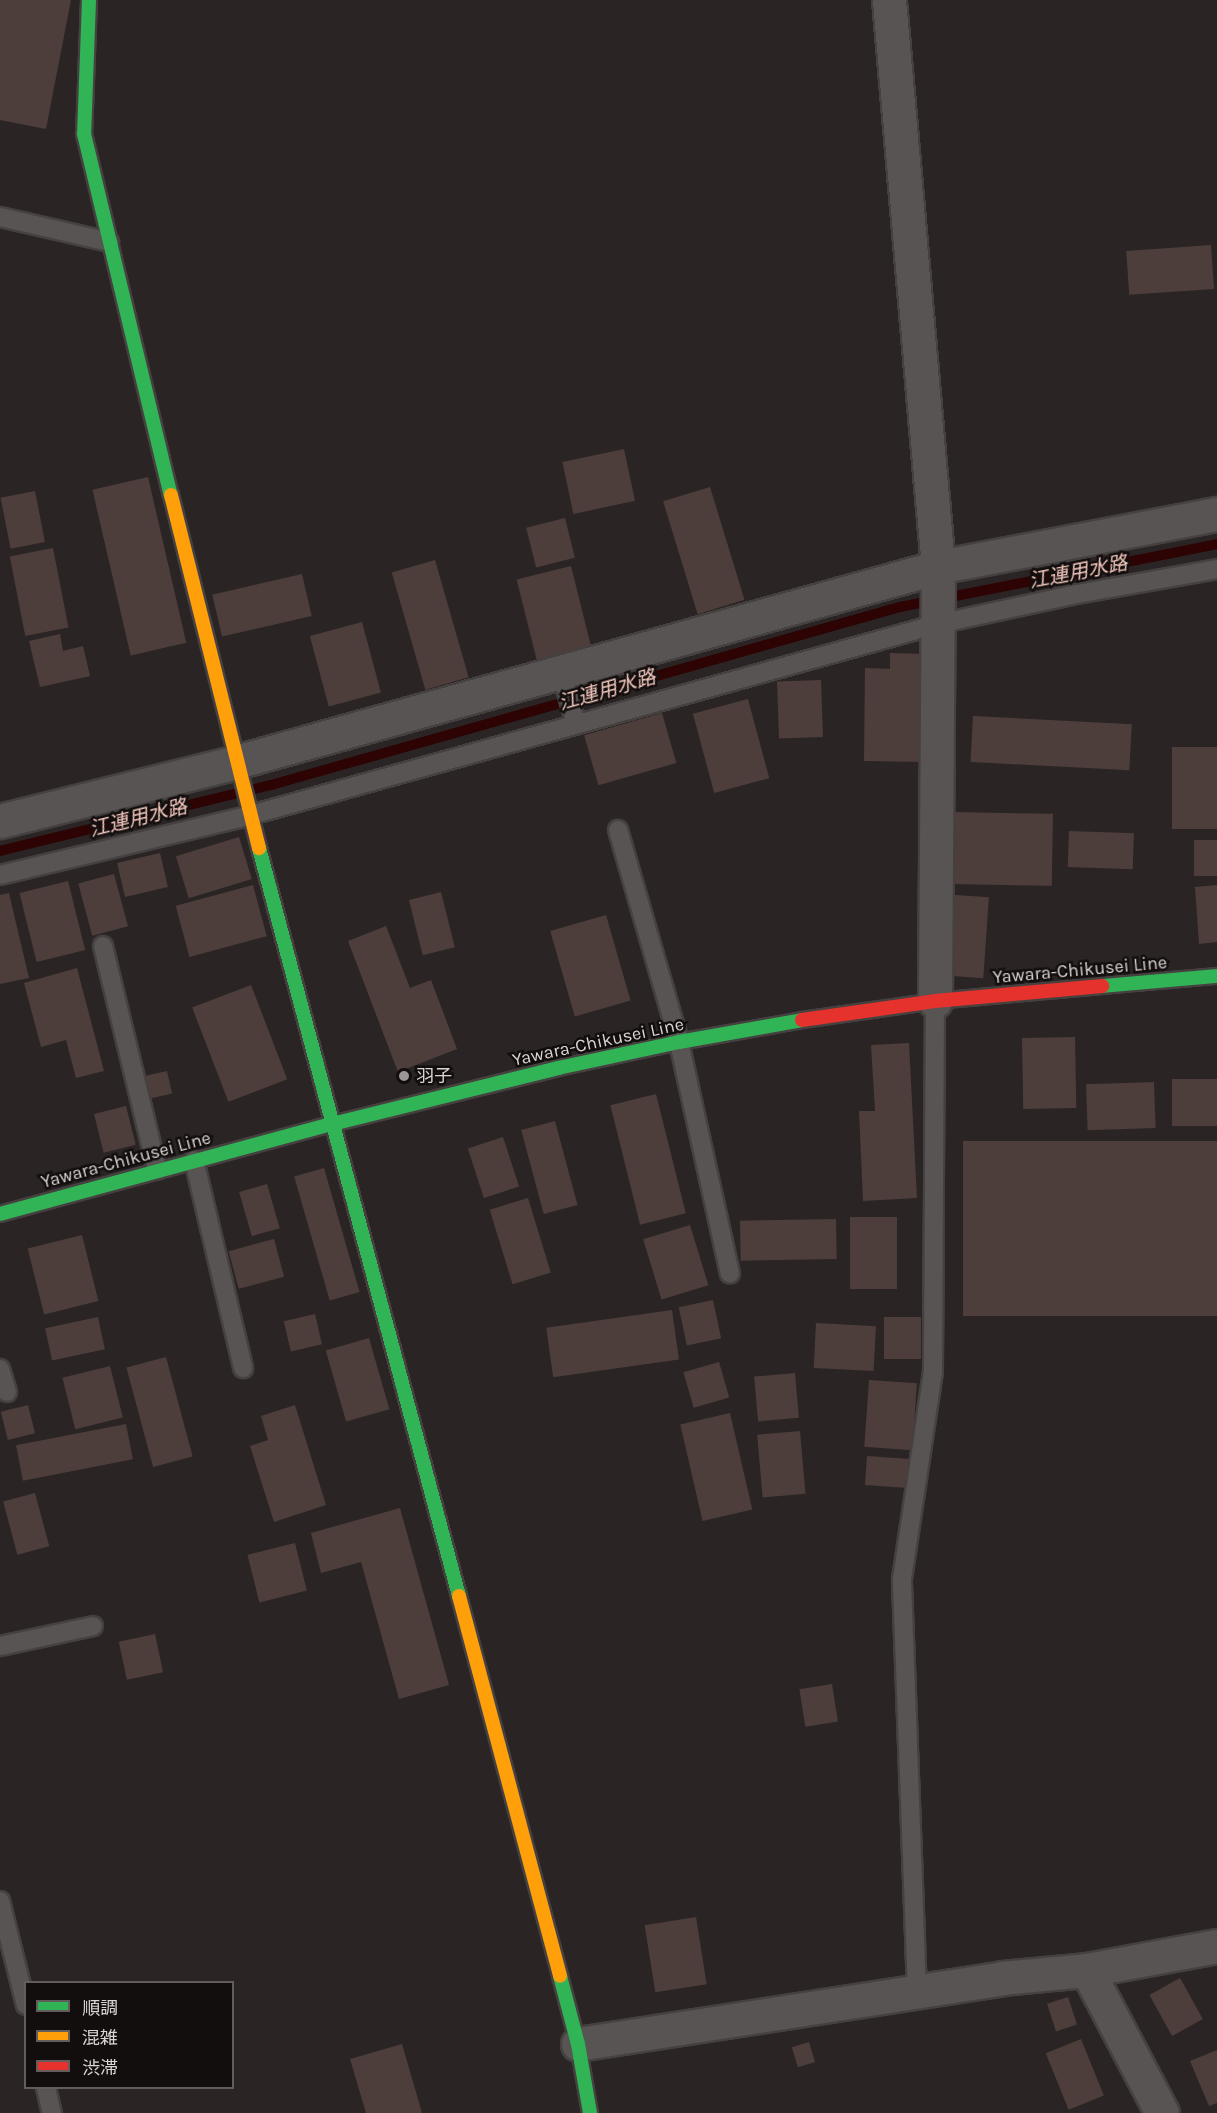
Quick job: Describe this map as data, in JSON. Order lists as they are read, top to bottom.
{
  "streets": {
    "street": ["Yawara-Chikusei Line"]
  },
  "water": ["江連用水路"],
  "places": ["羽子"],
  "legend": ["順調", "混雑", "渋滞"]
}
